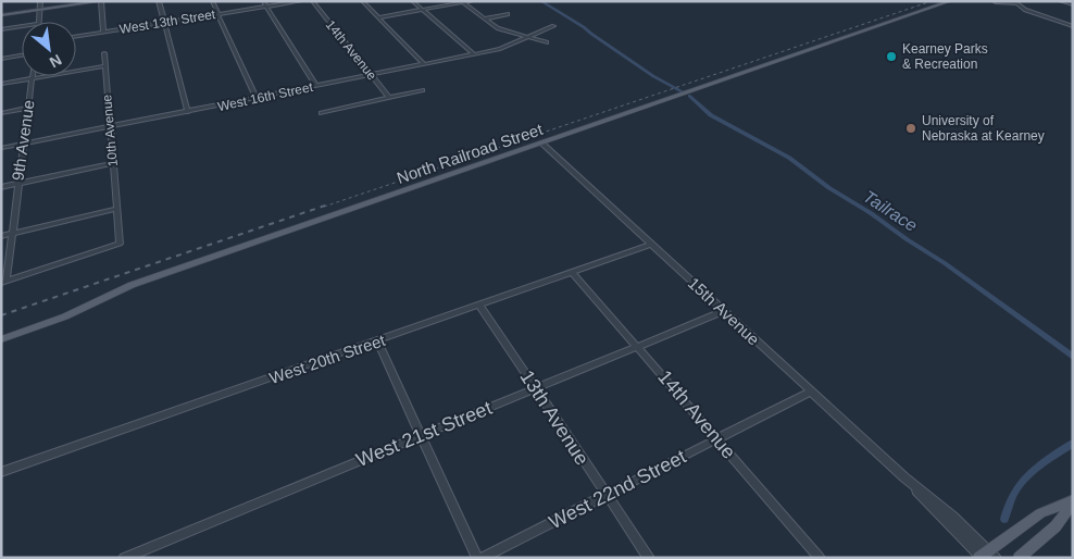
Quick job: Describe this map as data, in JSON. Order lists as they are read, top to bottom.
{
  "streets": {
    "main road": ["North Railroad Street"],
    "street": [
      "West 13th Street",
      "14th Avenue",
      "West 16th Street",
      "10th Avenue",
      "9th Avenue",
      "15th Avenue",
      "West 20th Street",
      "13th Avenue",
      "West 21st Street",
      "West 22nd Street"
    ]
  },
  "crossings": [
    ["14th Avenue", "West 16th Street"],
    ["14th Avenue", "West 20th Street"],
    ["14th Avenue", "West 21st Street"],
    ["14th Avenue", "West 22nd Street"],
    ["West 16th Street", "10th Avenue"],
    ["West 16th Street", "9th Avenue"],
    ["10th Avenue", "9th Avenue"],
    ["North Railroad Street", "15th Avenue"],
    ["15th Avenue", "West 20th Street"],
    ["15th Avenue", "West 21st Street"],
    ["15th Avenue", "West 22nd Street"],
    ["West 20th Street", "13th Avenue"],
    ["13th Avenue", "West 21st Street"],
    ["13th Avenue", "West 22nd Street"]
  ],
  "water": ["Tailrace"],
  "places": ["Kearney Parks & Recreation", "University of Nebraska at Kearney"],
  "north": "bottom right"
}
